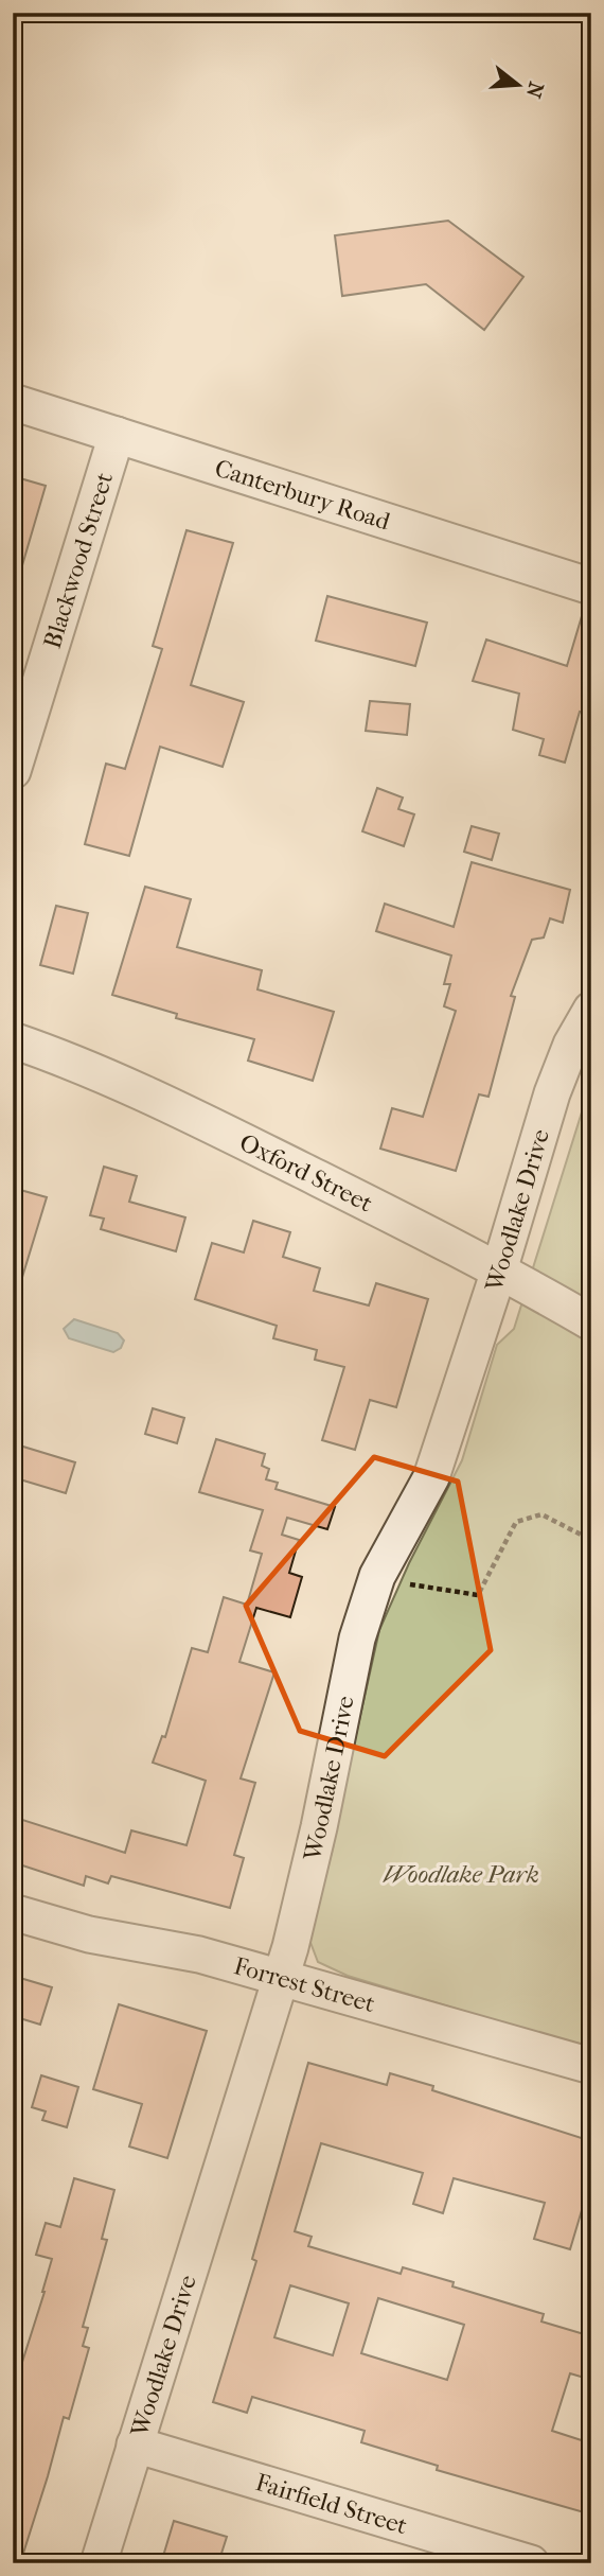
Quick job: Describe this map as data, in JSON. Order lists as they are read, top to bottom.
{
  "streets": {
    "street": [
      "Canterbury Road",
      "Blackwood Street",
      "Oxford Street",
      "Woodlake Drive",
      "Forrest Street",
      "Fairfield Street"
    ]
  },
  "crossings": [
    ["Canterbury Road", "Blackwood Street"],
    ["Oxford Street", "Woodlake Drive"],
    ["Woodlake Drive", "Forrest Street"],
    ["Woodlake Drive", "Fairfield Street"]
  ],
  "parks": ["Woodlake Park"],
  "north": "right"
}
